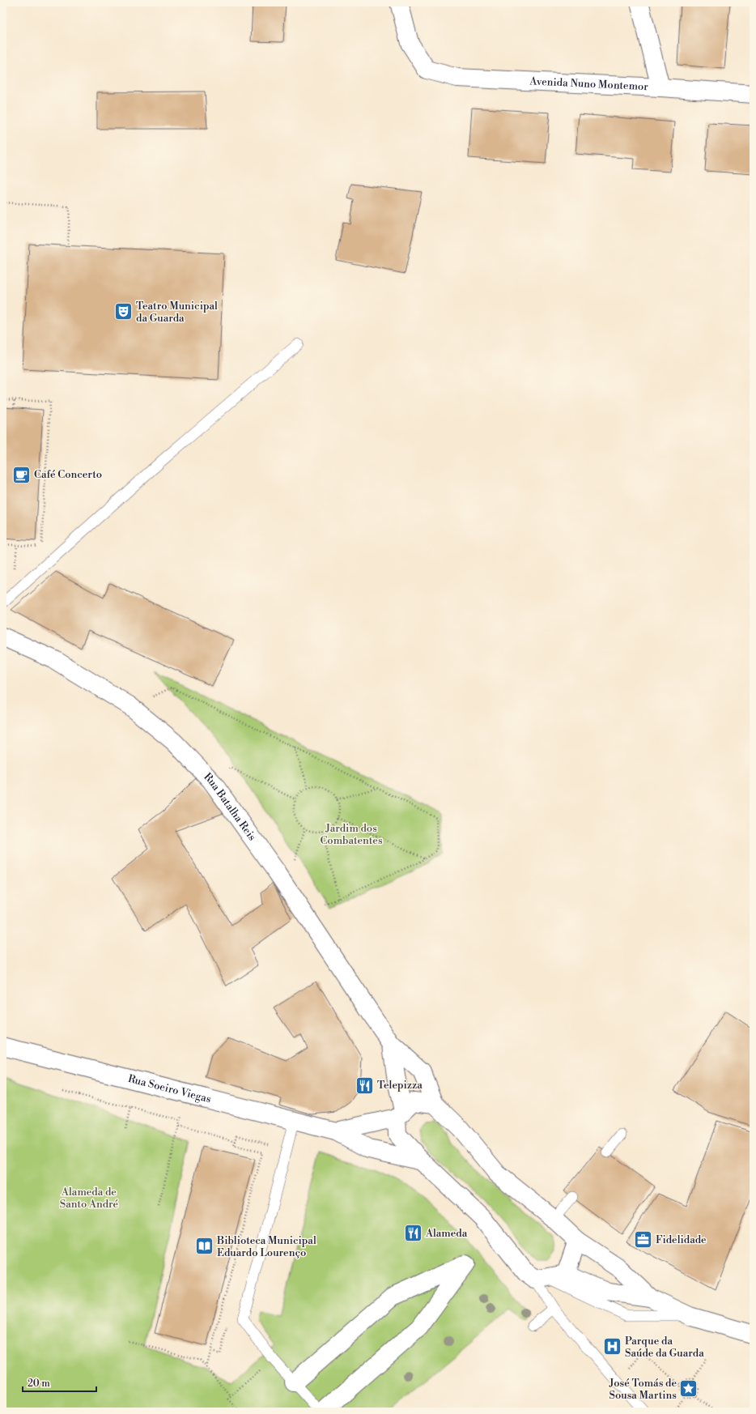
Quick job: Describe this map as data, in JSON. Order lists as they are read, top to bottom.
{
  "streets": {
    "main road": ["Avenida Nuno Montemor", "Rua Batalha Reis", "Rua Soeiro Viegas"]
  },
  "crossings": [
    ["Rua Batalha Reis", "Rua Soeiro Viegas"]
  ],
  "parks": ["Jardim dos Combatentes", "Alameda de Santo André"],
  "places": {
    "theatre": ["Teatro Municipal da Guarda"],
    "cafe": ["Café Concerto"],
    "restaurant": ["Telepizza", "Alameda"],
    "office": ["Fidelidade"],
    "library": ["Biblioteca Municipal Eduardo Lourenço"],
    "hospital": ["Parque da Saúde da Guarda"],
    "place": ["José Tomás de Sousa Martins"]
  },
  "scale_bar": "20 m"
}
